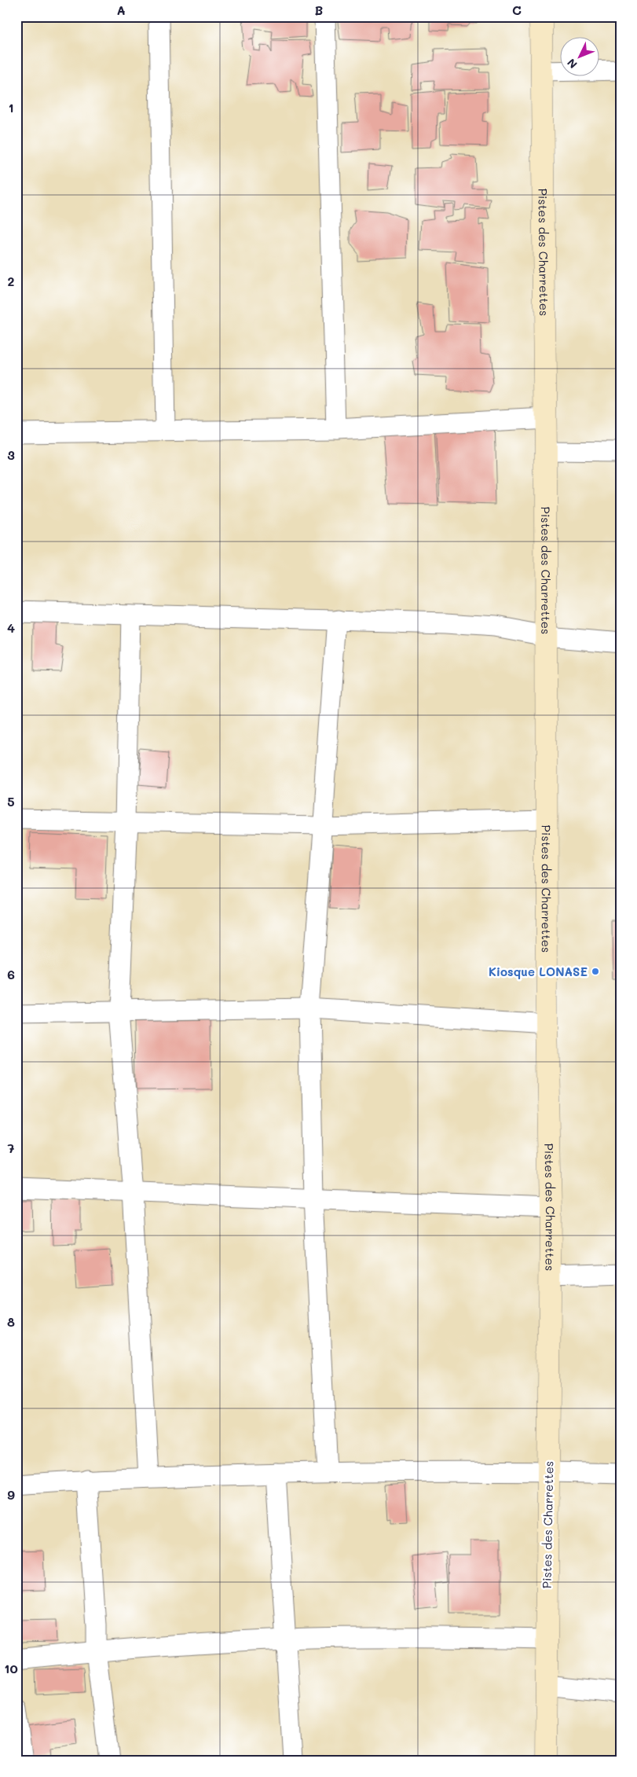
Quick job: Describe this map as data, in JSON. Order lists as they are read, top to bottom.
{
  "streets": {
    "main road": ["Pistes des Charrettes"]
  },
  "places": ["Kiosque LONASE"],
  "north": "bottom left",
  "grid": {
    "columns": ["A", "B", "C"],
    "rows": [
      "1",
      "2",
      "3",
      "4",
      "5",
      "6",
      "7",
      "8",
      "9",
      "10"
    ]
  }
}
